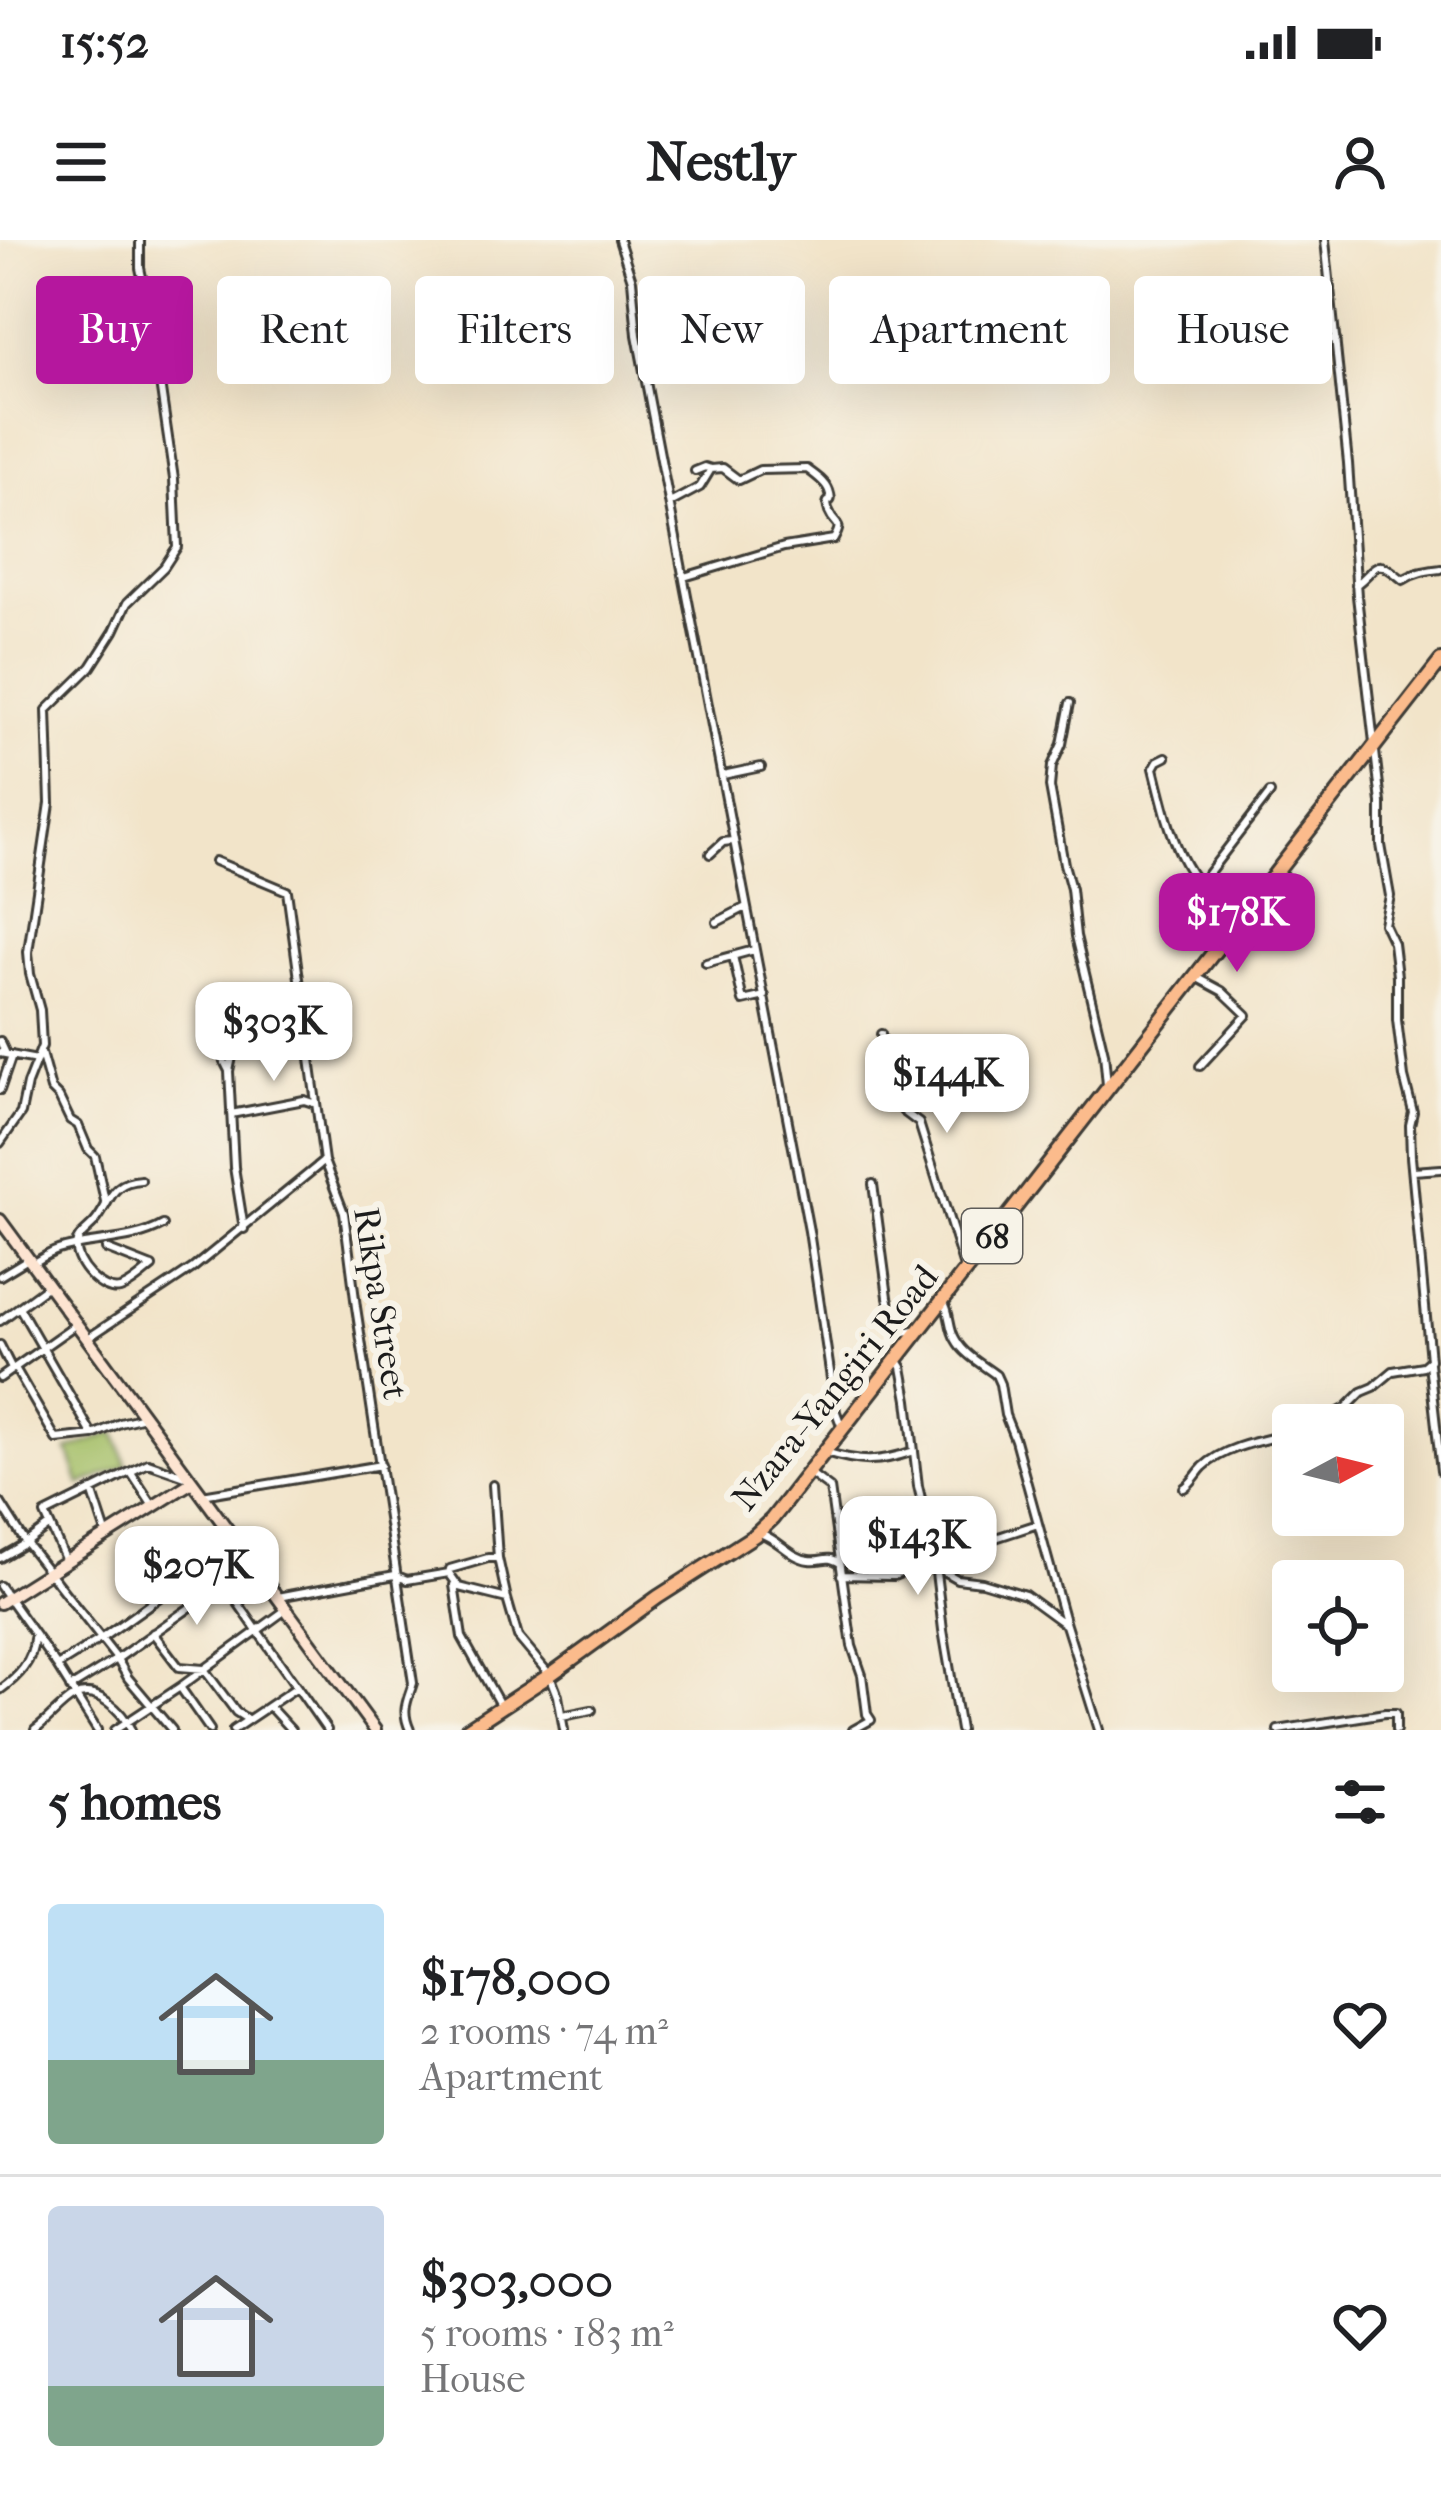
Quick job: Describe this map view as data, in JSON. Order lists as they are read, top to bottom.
{
  "streets": {
    "main road": ["68", "Nzara-Yangiri Road"],
    "street": ["Rikpa Street"]
  },
  "north": "right",
  "page": {
    "status": "15:52",
    "header": "Nestly",
    "chip": [
      "Buy",
      "Rent",
      "Filters",
      "New",
      "Apartment",
      "House"
    ],
    "price": [
      "$178K",
      "$303K",
      "$144K",
      "$143K",
      "$207K"
    ],
    "heading": "5 homes",
    "list": [
      {
        "name": "$178,000",
        "note": "2 rooms · 74 m² · Apartment"
      },
      {
        "name": "$303,000",
        "note": "5 rooms · 183 m² · House"
      }
    ]
  }
}
